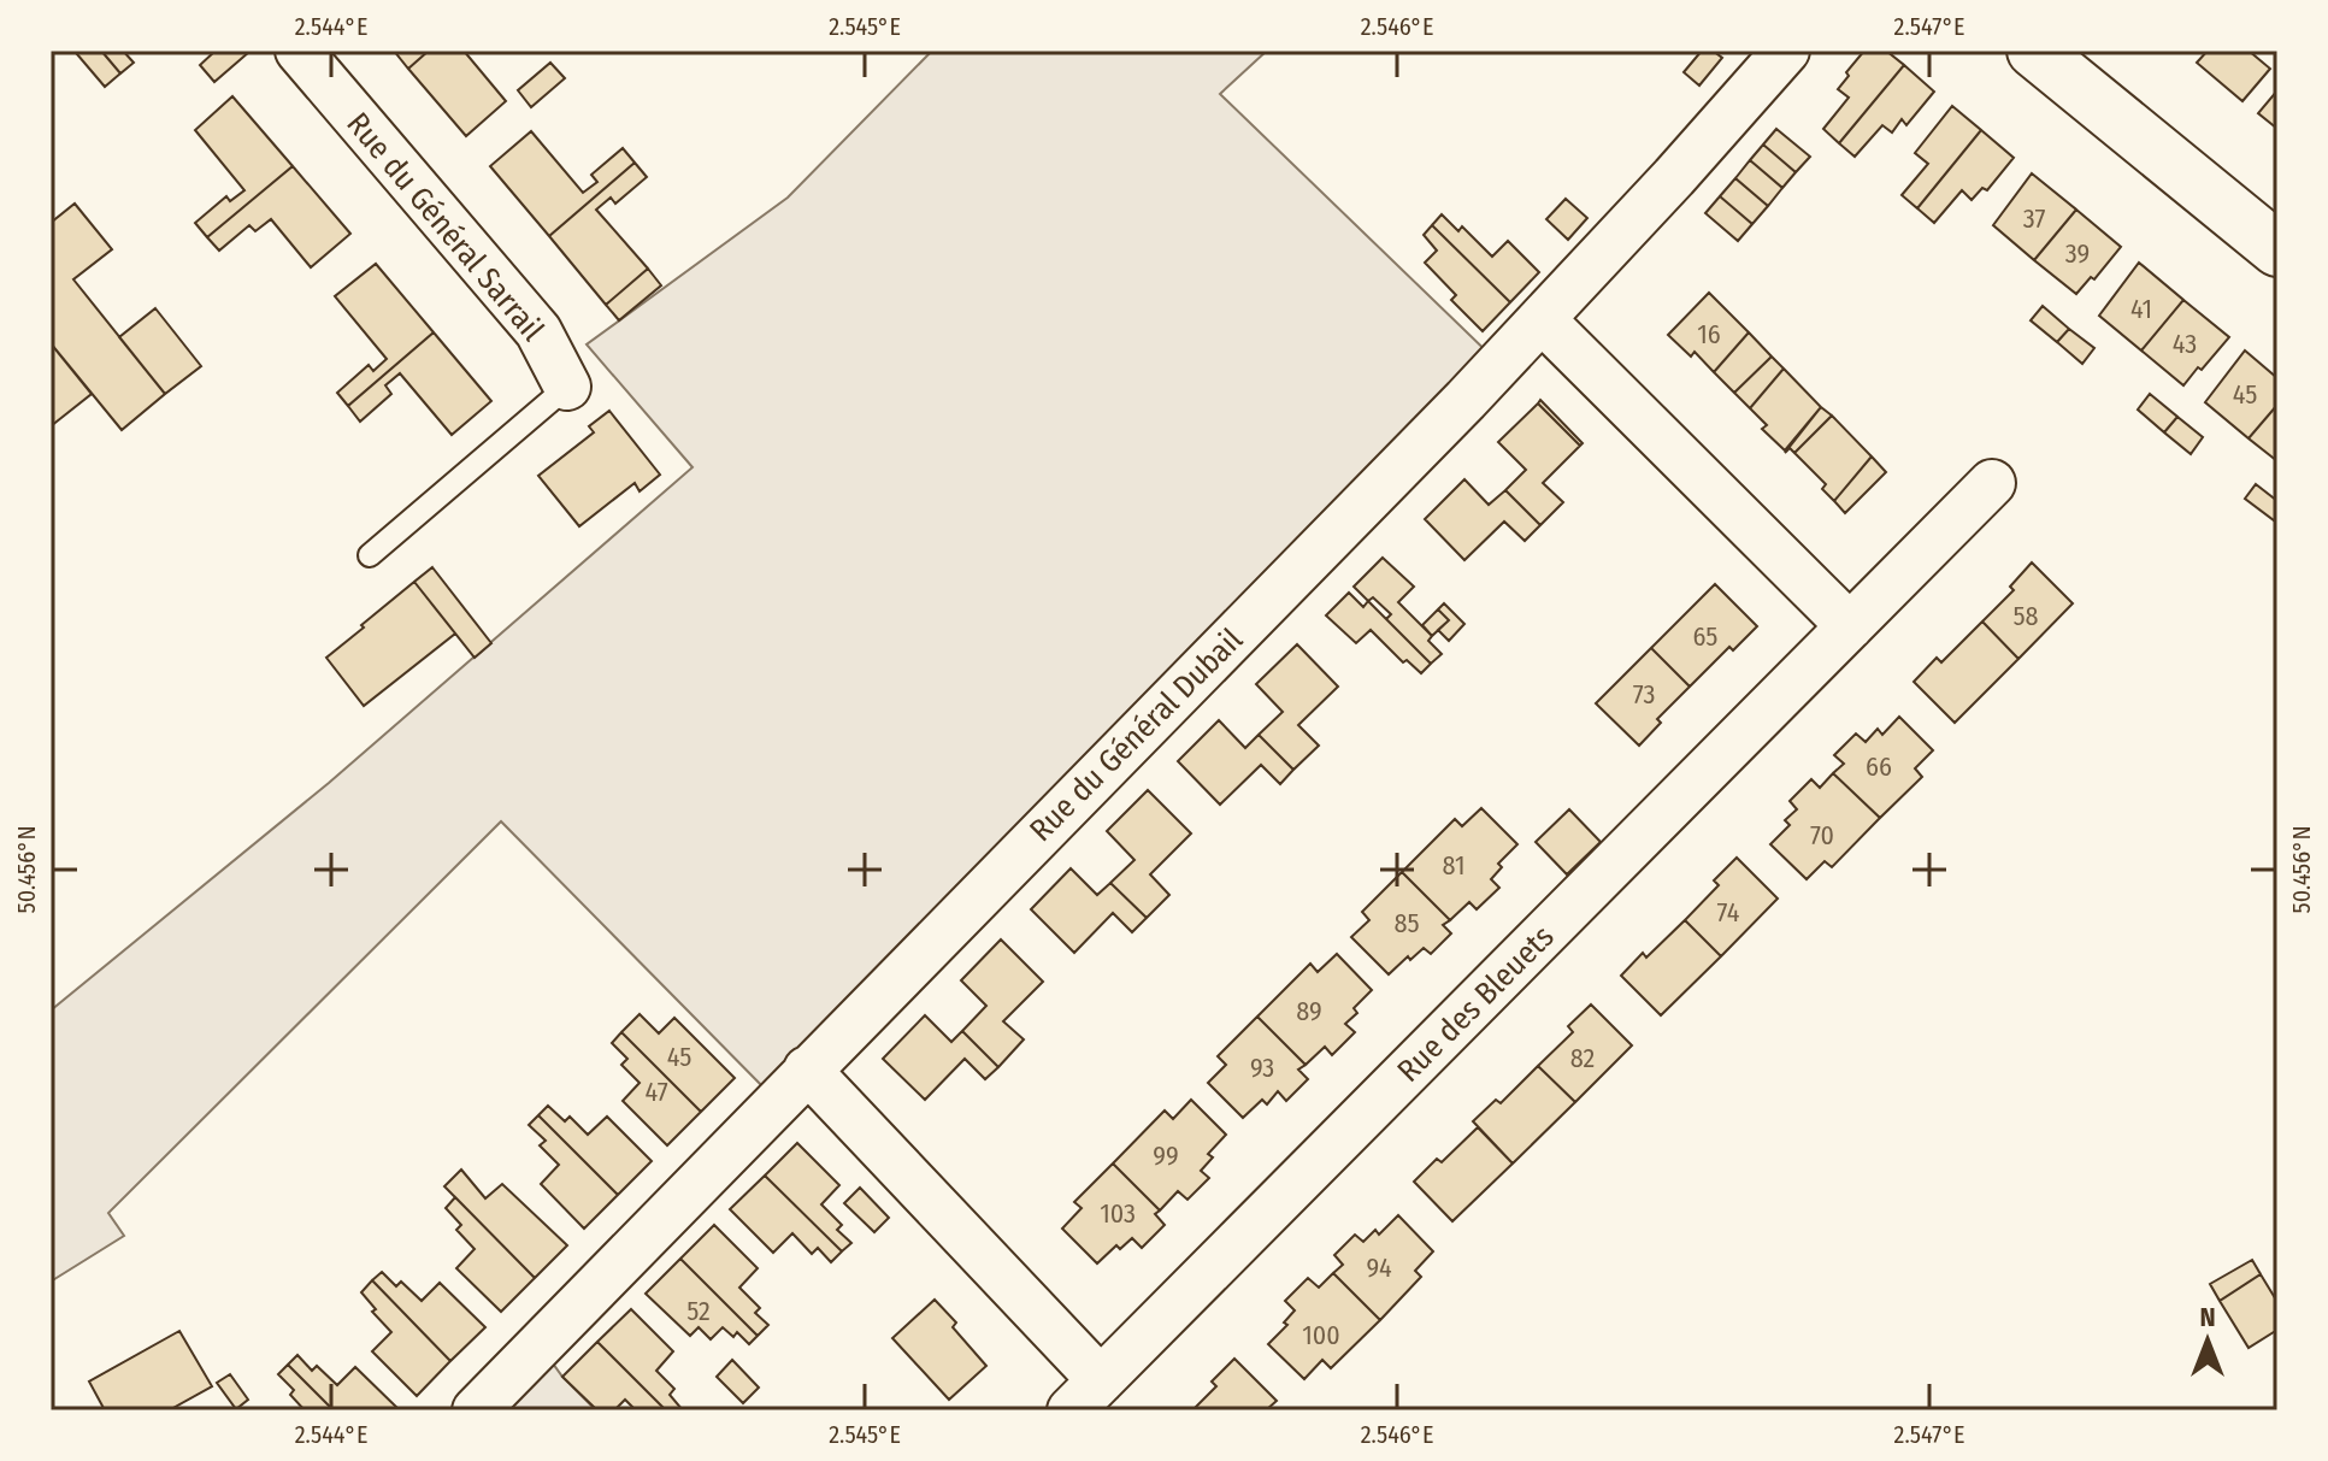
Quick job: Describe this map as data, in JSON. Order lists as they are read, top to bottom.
{
  "streets": {
    "street": ["Rue du Général Sarrail", "Rue du Général Dubail", "Rue des Bleuets"]
  },
  "crossings": [
    ["Rue du Général Dubail", "Rue des Bleuets"]
  ],
  "house_numbers": [
    "37",
    "39",
    "41",
    "16",
    "43",
    "45",
    "58",
    "65",
    "73",
    "66",
    "70",
    "81",
    "74",
    "85",
    "89",
    "45",
    "82",
    "93",
    "47",
    "99",
    "103",
    "94",
    "52",
    "100"
  ],
  "north": "top",
  "coordinates": [
    "2.544°E",
    "2.545°E",
    "2.546°E",
    "2.547°E",
    "50.456°N"
  ]
}
